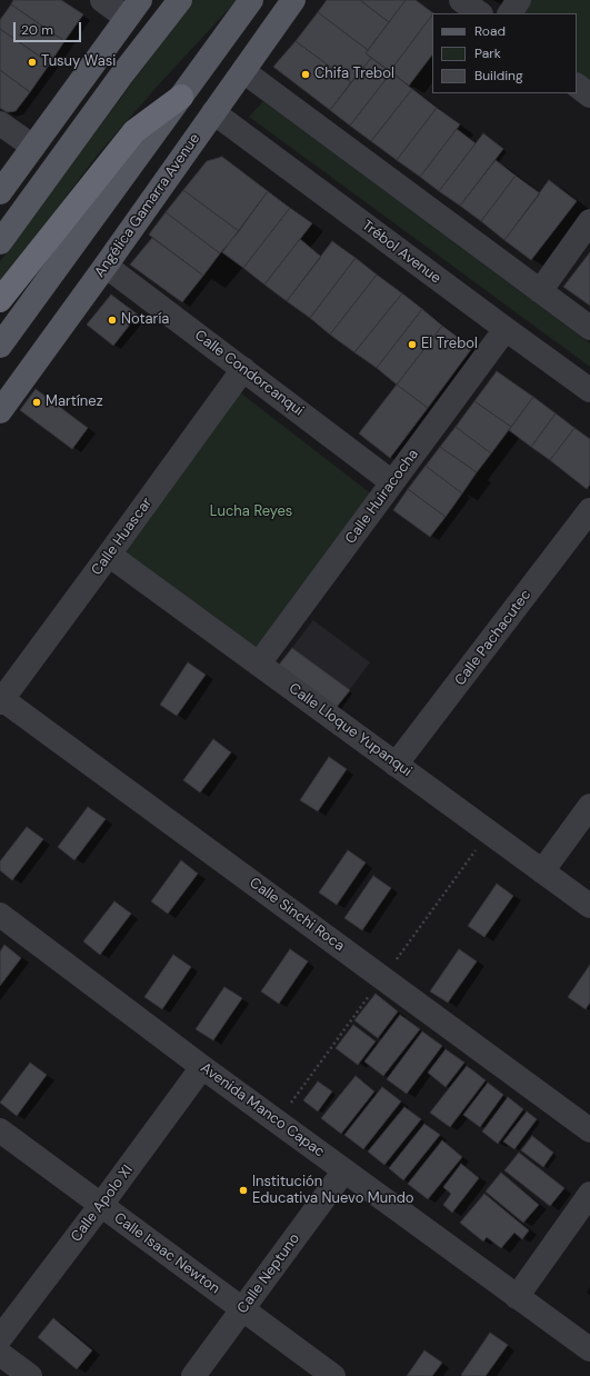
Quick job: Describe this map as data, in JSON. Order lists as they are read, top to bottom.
{
  "streets": {
    "main road": ["Angélica Gamarra Avenue"],
    "street": [
      "Trébol Avenue",
      "Calle Condorcanqui",
      "Calle Huiracocha",
      "Calle Huascar",
      "Calle Pachacutec",
      "Calle Lloque Yupanqui",
      "Calle Sinchi Roca",
      "Avenida Manco Capac",
      "Calle Apolo XI",
      "Calle Isaac Newton",
      "Calle Neptuno"
    ]
  },
  "crossings": [
    ["Angélica Gamarra Avenue", "Trébol Avenue"],
    ["Angélica Gamarra Avenue", "Calle Condorcanqui"],
    ["Trébol Avenue", "Calle Huiracocha"],
    ["Calle Condorcanqui", "Calle Huiracocha"],
    ["Calle Condorcanqui", "Calle Huascar"],
    ["Calle Huiracocha", "Calle Lloque Yupanqui"],
    ["Calle Huascar", "Calle Lloque Yupanqui"],
    ["Calle Huascar", "Calle Sinchi Roca"],
    ["Calle Pachacutec", "Calle Lloque Yupanqui"],
    ["Avenida Manco Capac", "Calle Apolo XI"],
    ["Avenida Manco Capac", "Calle Neptuno"],
    ["Calle Apolo XI", "Calle Isaac Newton"],
    ["Calle Isaac Newton", "Calle Neptuno"]
  ],
  "parks": ["Lucha Reyes"],
  "places": [
    "Tusuy Wasi",
    "Chifa Trebol",
    "Notaría",
    "El Trebol",
    "Martínez",
    "Institución Educativa Nuevo Mundo"
  ],
  "legend": ["Road", "Park", "Building"],
  "scale_bar": "20 m"
}
